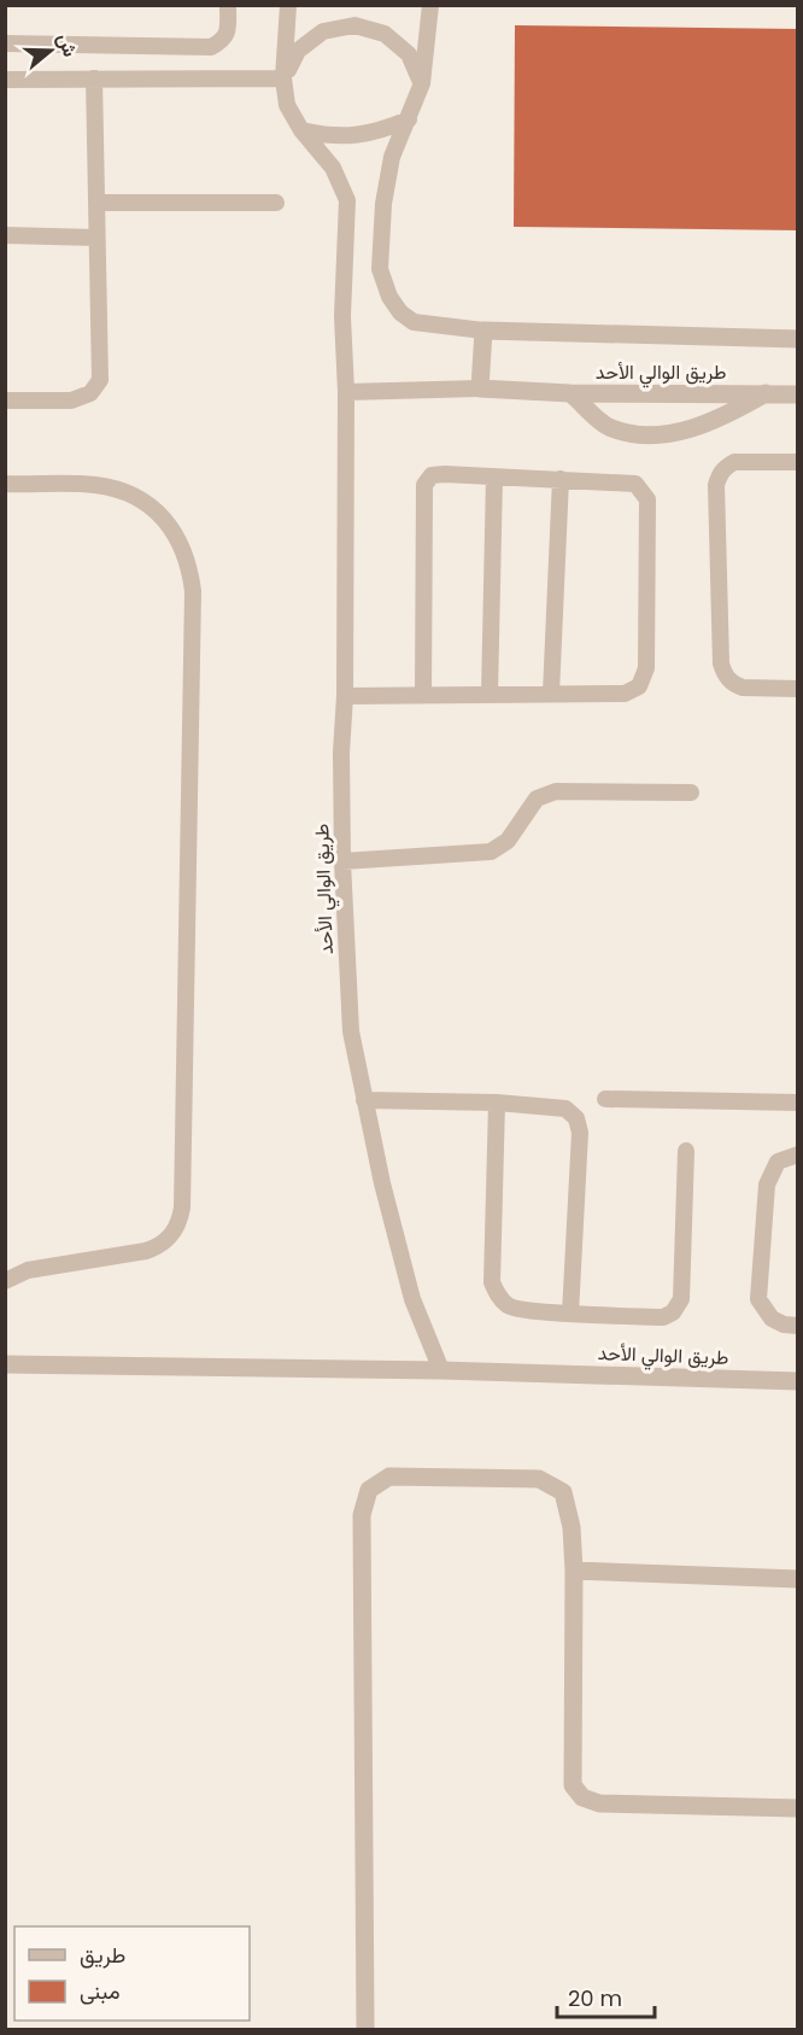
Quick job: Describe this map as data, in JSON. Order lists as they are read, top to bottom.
{
  "streets": {
    "street": ["طريق الوالي الأحد"]
  },
  "legend": ["طريق", "مبنى"],
  "scale_bar": "20 m",
  "north": "right"
}
